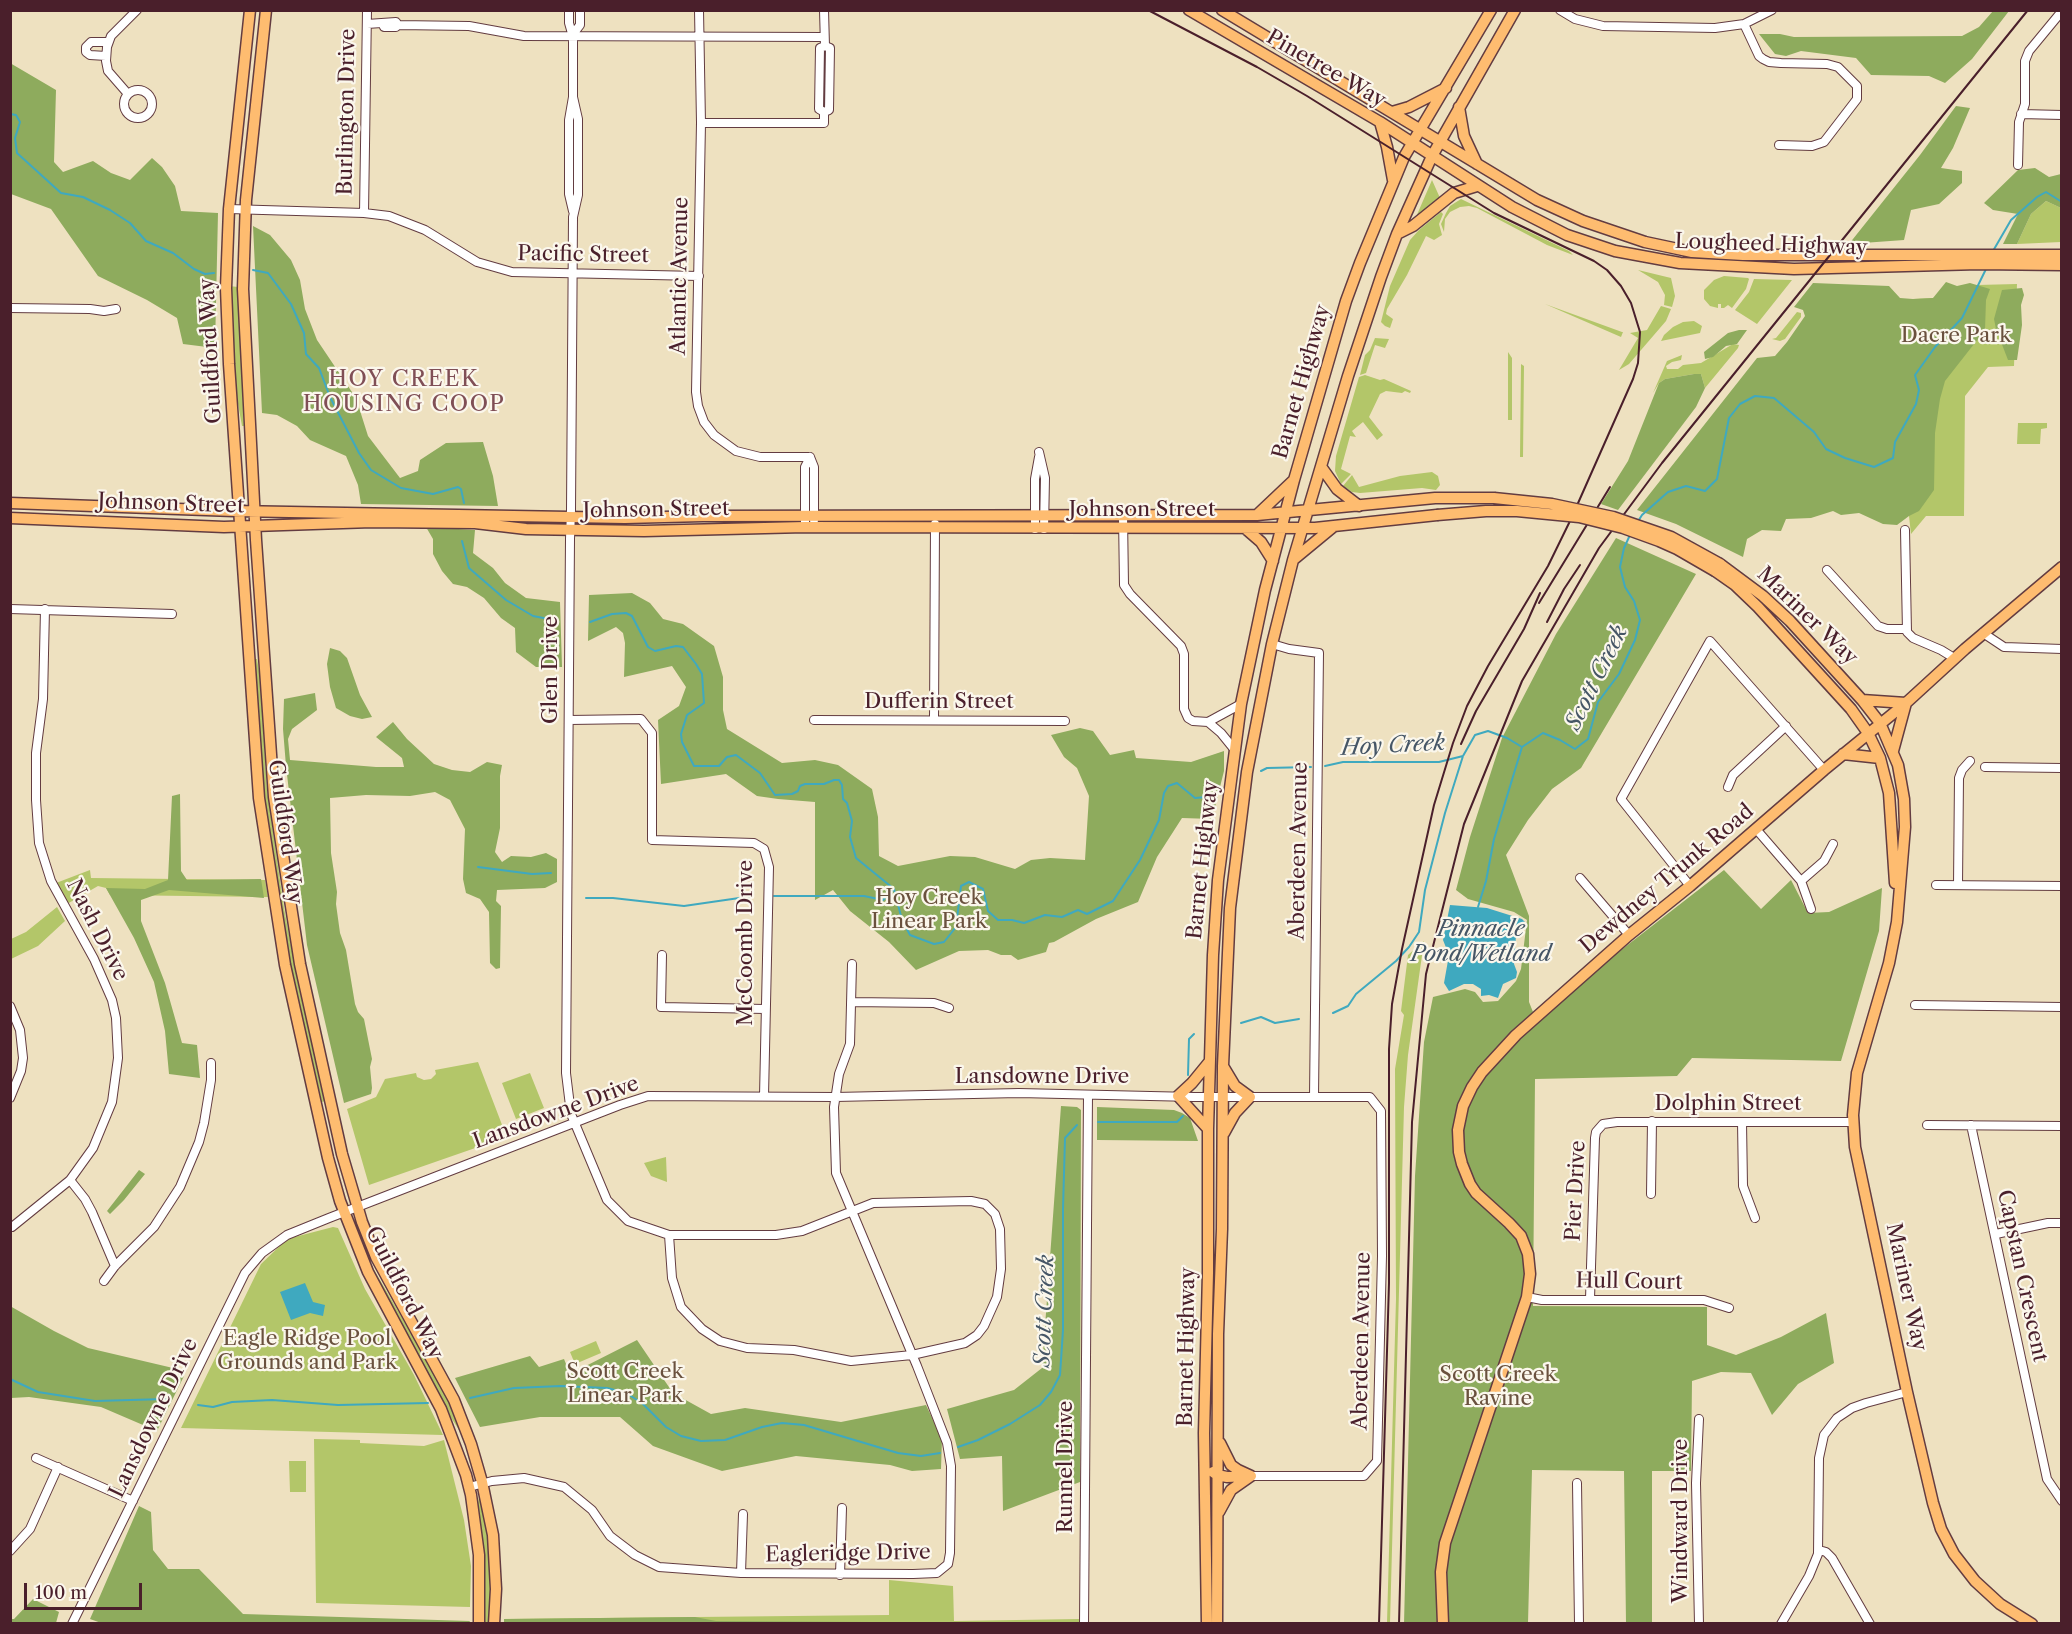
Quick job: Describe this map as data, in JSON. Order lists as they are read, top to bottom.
{
  "streets": {
    "main road": [
      "Pinetree Way",
      "Lougheed Highway",
      "Guildford Way",
      "Barnet Highway",
      "Johnson Street",
      "Mariner Way",
      "Dewdney Trunk Road"
    ],
    "street": [
      "Burlington Drive",
      "Pacific Street",
      "Atlantic Avenue",
      "Glen Drive",
      "Dufferin Street",
      "Aberdeen Avenue",
      "Nash Drive",
      "McCoomb Drive",
      "Lansdowne Drive",
      "Dolphin Street",
      "Pier Drive",
      "Capstan Crescent",
      "Hull Court",
      "Runnel Drive",
      "Windward Drive",
      "Eagleridge Drive"
    ]
  },
  "crossings": [
    ["Pinetree Way", "Lougheed Highway"],
    ["Pinetree Way", "Barnet Highway"],
    ["Burlington Drive", "Pacific Street"],
    ["Lougheed Highway", "Barnet Highway"],
    ["Pacific Street", "Atlantic Avenue"],
    ["Pacific Street", "Guildford Way"],
    ["Pacific Street", "Glen Drive"],
    ["Atlantic Avenue", "Johnson Street"],
    ["Guildford Way", "Johnson Street"],
    ["Guildford Way", "Lansdowne Drive"],
    ["Guildford Way", "Eagleridge Drive"],
    ["Barnet Highway", "Johnson Street"],
    ["Barnet Highway", "Mariner Way"],
    ["Barnet Highway", "Aberdeen Avenue"],
    ["Barnet Highway", "Lansdowne Drive"],
    ["Johnson Street", "Mariner Way"],
    ["Johnson Street", "Glen Drive"],
    ["Mariner Way", "Dewdney Trunk Road"],
    ["Mariner Way", "Dolphin Street"],
    ["Glen Drive", "McCoomb Drive"],
    ["Glen Drive", "Lansdowne Drive"],
    ["Glen Drive", "Eagleridge Drive"],
    ["Aberdeen Avenue", "Lansdowne Drive"],
    ["Dewdney Trunk Road", "Hull Court"],
    ["McCoomb Drive", "Lansdowne Drive"],
    ["Lansdowne Drive", "Runnel Drive"],
    ["Lansdowne Drive", "Eagleridge Drive"],
    ["Dolphin Street", "Pier Drive"],
    ["Pier Drive", "Hull Court"]
  ],
  "districts": ["HOY CREEK HOUSING COOP"],
  "water": ["Scott Creek", "Hoy Creek", "Pinnacle Pond/Wetland"],
  "parks": [
    "Dacre Park",
    "Hoy Creek Linear Park",
    "Eagle Ridge Pool Grounds and Park",
    "Scott Creek Linear Park",
    "Scott Creek Ravine"
  ],
  "scale_bar": "100 m"
}
